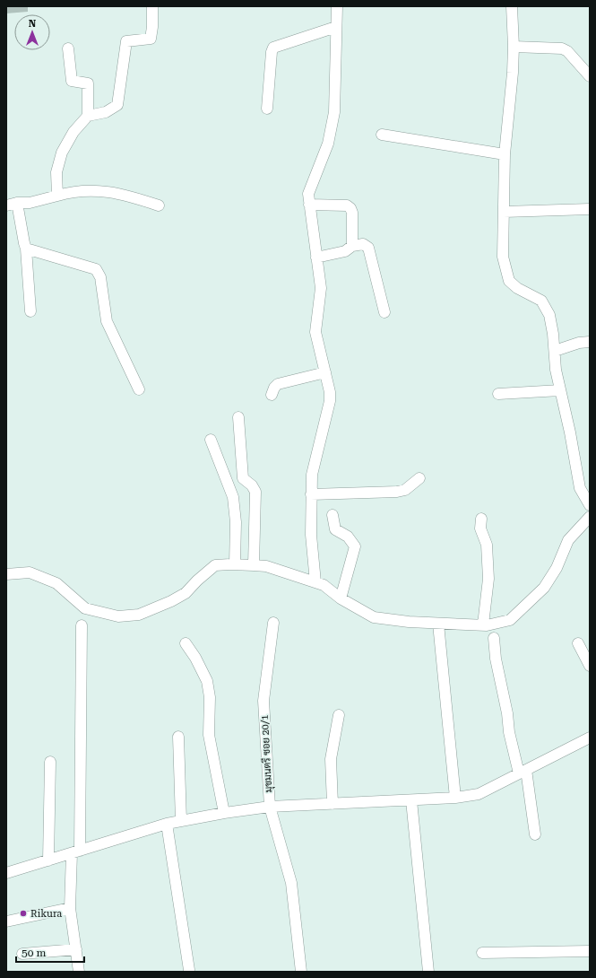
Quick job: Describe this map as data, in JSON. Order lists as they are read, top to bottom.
{
  "streets": {
    "street": ["มุขมนตรี ซอย 20/1"]
  },
  "places": ["Rikura"],
  "scale_bar": "50 m",
  "north": "top"
}
